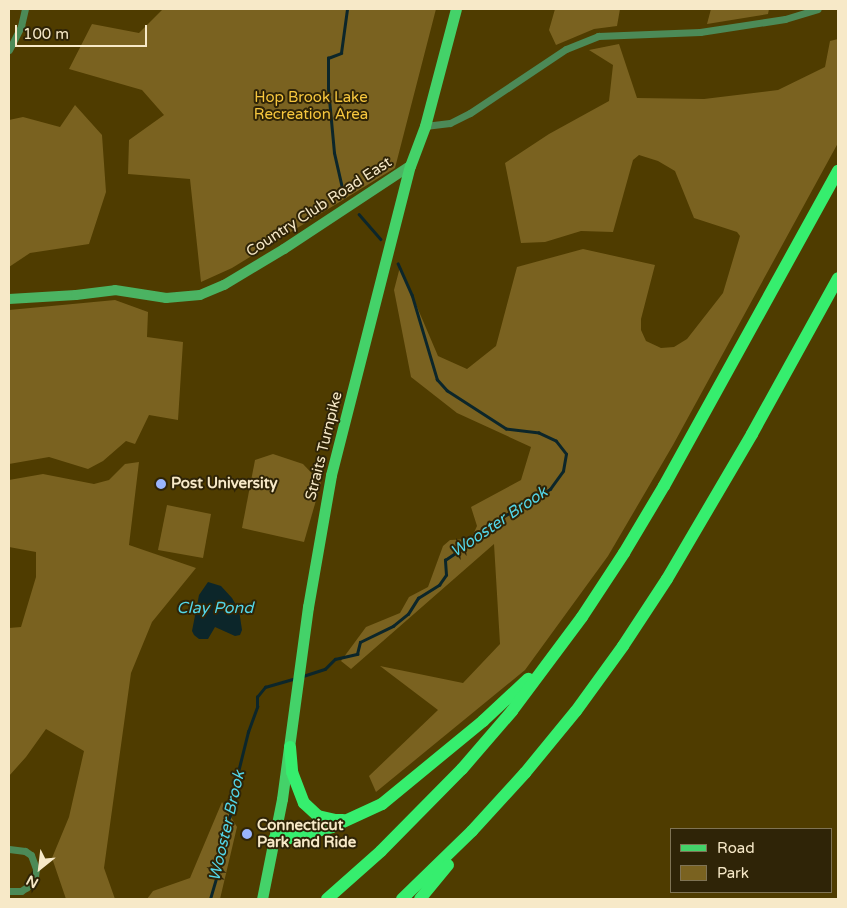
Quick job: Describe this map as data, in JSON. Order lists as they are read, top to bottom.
{
  "streets": {
    "main road": ["Straits Turnpike"],
    "street": ["Country Club Road East"]
  },
  "crossings": [
    ["Country Club Road East", "Straits Turnpike"]
  ],
  "water": ["Wooster Brook", "Clay Pond"],
  "parks": ["Hop Brook Lake Recreation Area"],
  "places": ["Post University", "Connecticut Park and Ride"],
  "legend": ["Road", "Park"],
  "scale_bar": "100 m",
  "north": "bottom left"
}
